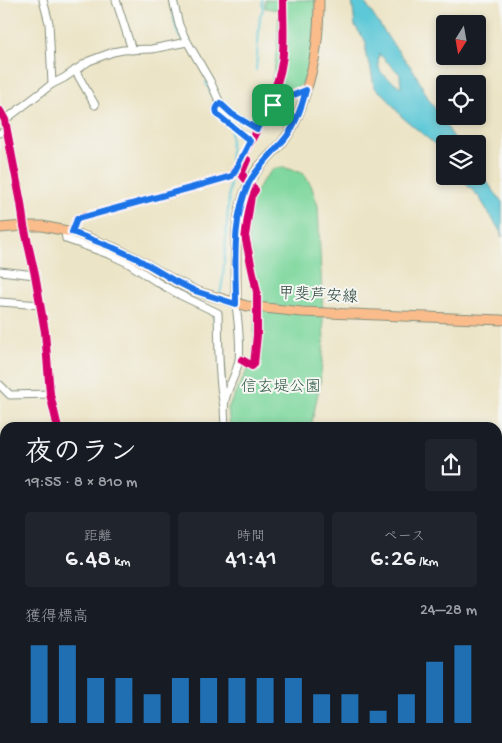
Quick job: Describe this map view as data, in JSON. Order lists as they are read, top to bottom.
{
  "streets": {
    "main road": ["甲斐芦安線"]
  },
  "parks": ["信玄堤公園"],
  "north": "bottom",
  "page": {
    "heading": ["夜のラン", "19:55 · 8 × 810 m"],
    "stats": [
      ["距離", "6.48 km"],
      ["時間", "41:41"],
      ["ペース", "6:26 /km"]
    ],
    "chart": ["獲得標高", "24–28 m"]
  }
}
